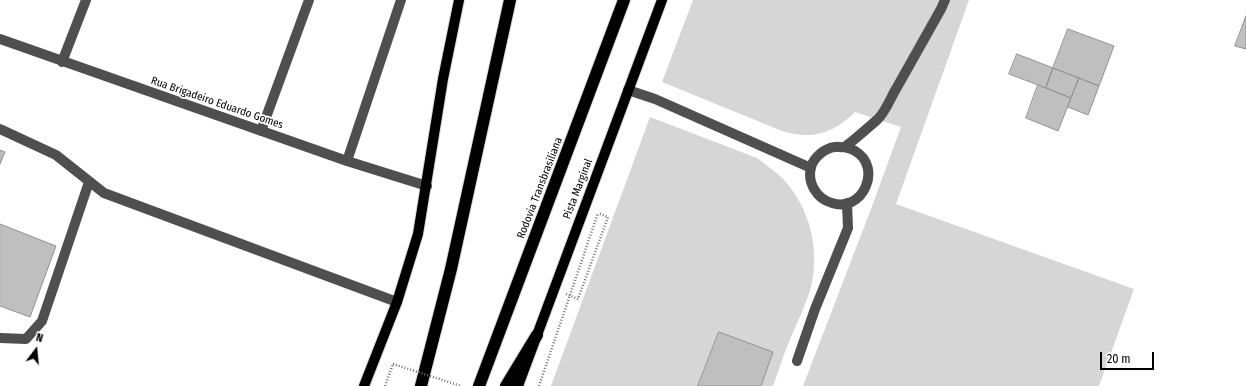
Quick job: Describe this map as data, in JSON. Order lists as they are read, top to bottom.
{
  "streets": {
    "highway": ["Rodovia Transbrasiliana"],
    "main road": ["Pista Marginal"],
    "street": ["Rua Brigadeiro Eduardo Gomes"]
  },
  "scale_bar": "20 m",
  "north": "top"
}
